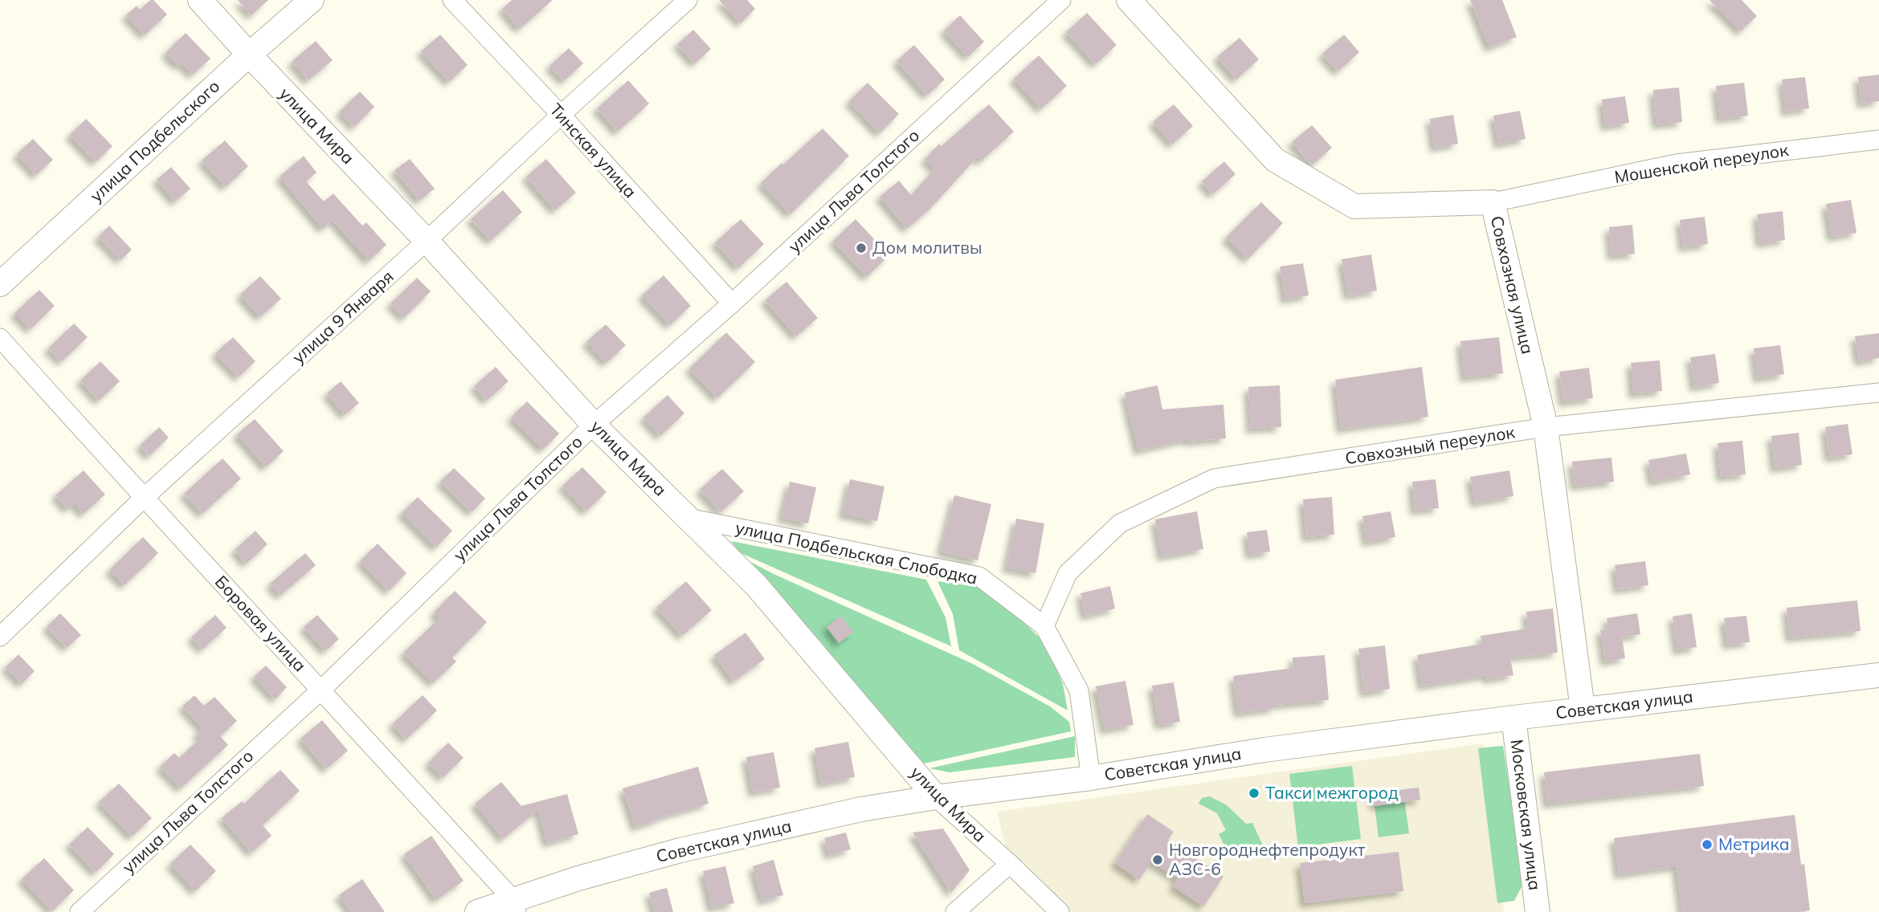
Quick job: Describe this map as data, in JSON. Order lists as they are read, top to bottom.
{
  "streets": {
    "main road": [
      "улица Мира",
      "улица Подбельского",
      "Совхозная улица",
      "Советская улица",
      "Московская улица"
    ],
    "street": [
      "Тинская улица",
      "Мошенской переулок",
      "улица Льва Толстого",
      "улица 9 Января",
      "Совхозный переулок",
      "улица Подбельская Слободка",
      "Боровая улица"
    ]
  },
  "crossings": [
    ["улица Мира", "улица Подбельского"],
    ["улица Мира", "улица Льва Толстого"],
    ["улица Мира", "улица 9 Января"],
    ["улица Мира", "улица Подбельская Слободка"],
    ["улица Мира", "Советская улица"],
    ["Тинская улица", "улица Льва Толстого"],
    ["Тинская улица", "улица 9 Января"],
    ["Мошенской переулок", "Совхозная улица"],
    ["улица Льва Толстого", "Боровая улица"],
    ["Совхозная улица", "Совхозный переулок"],
    ["Совхозная улица", "Советская улица"],
    ["улица 9 Января", "Боровая улица"],
    ["Совхозный переулок", "улица Подбельская Слободка"],
    ["Боровая улица", "Советская улица"],
    ["Советская улица", "Московская улица"]
  ],
  "places": [
    "Дом молитвы",
    "Такси межгород",
    "Метрика",
    "Новгороднефтепродукт АЗС-6"
  ]
}
